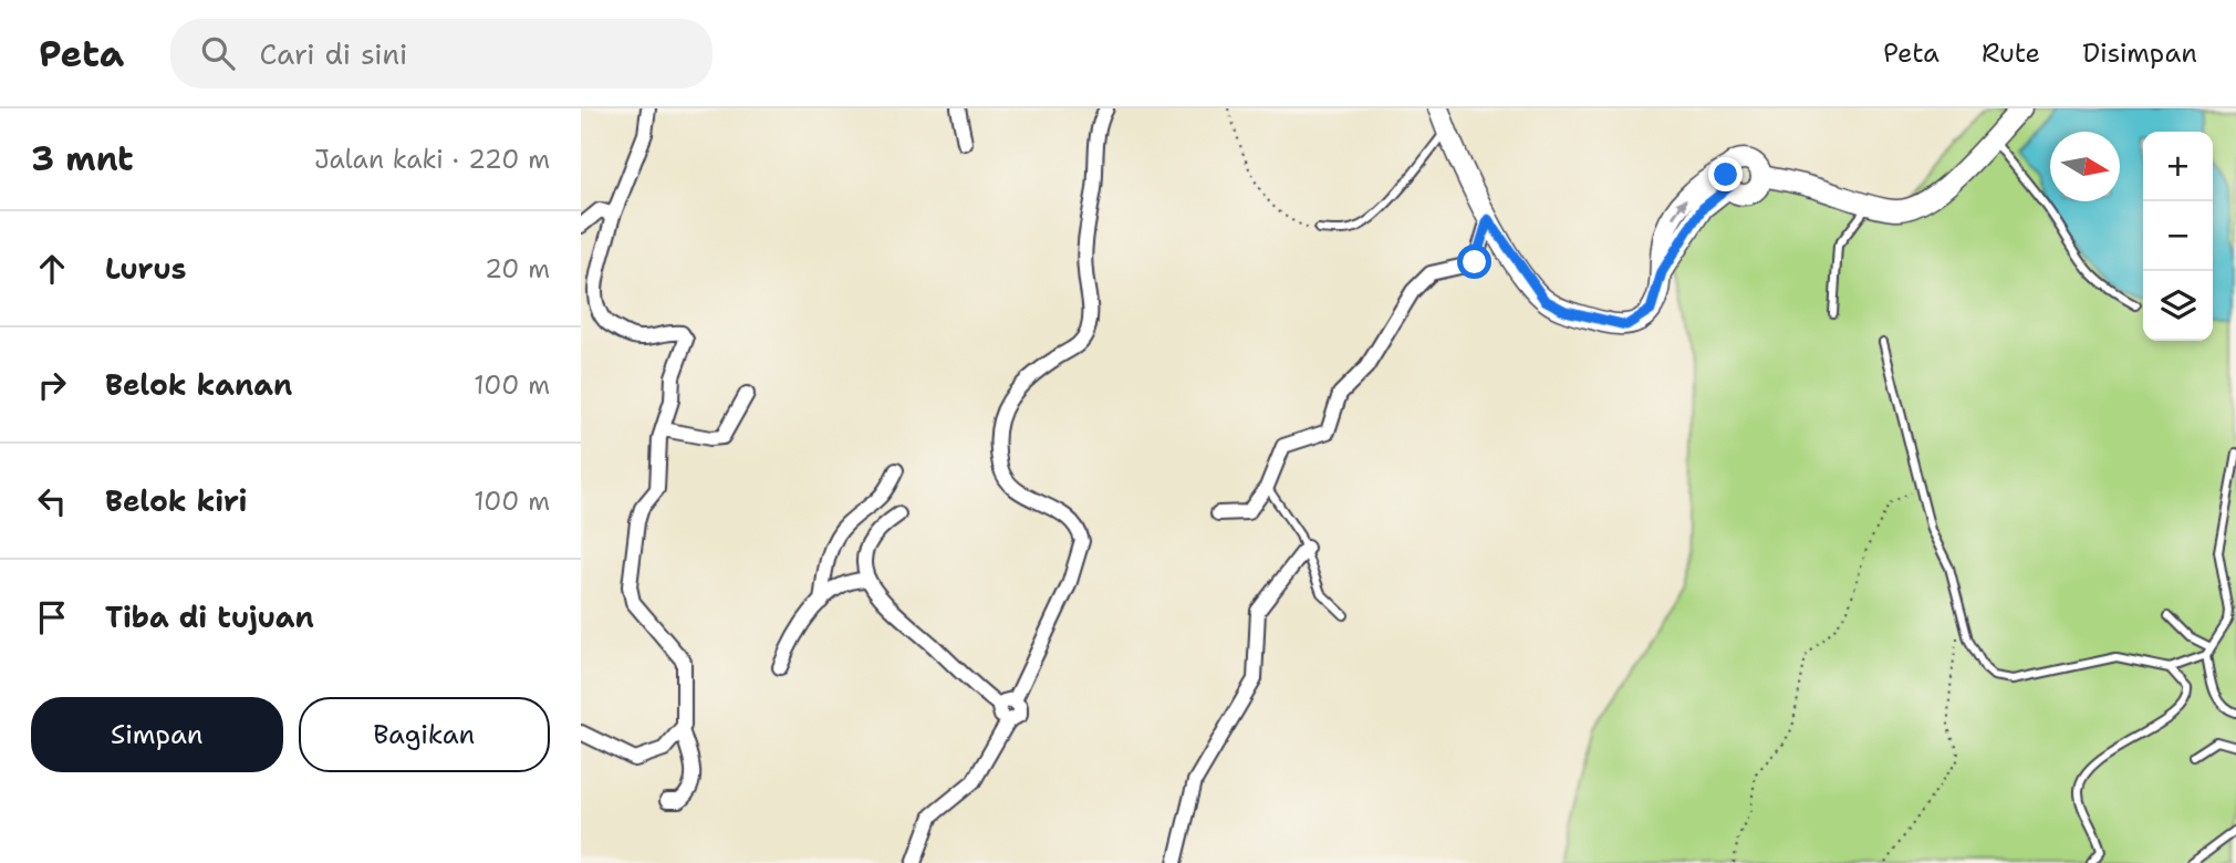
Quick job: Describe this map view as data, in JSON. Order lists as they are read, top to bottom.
{
  "north": "right",
  "page": {
    "header": "Peta",
    "search": "Cari di sini",
    "nav": ["Peta", "Rute", "Disimpan"],
    "heading": ["3 mnt", "Jalan kaki · 220 m"],
    "map_buttons": ["+", "−"],
    "list": [
      ["Lurus", "20 m"],
      ["Belok kanan", "100 m"],
      ["Belok kiri", "100 m"],
      "Tiba di tujuan"
    ],
    "buttons": ["Simpan", "Bagikan"]
  }
}
